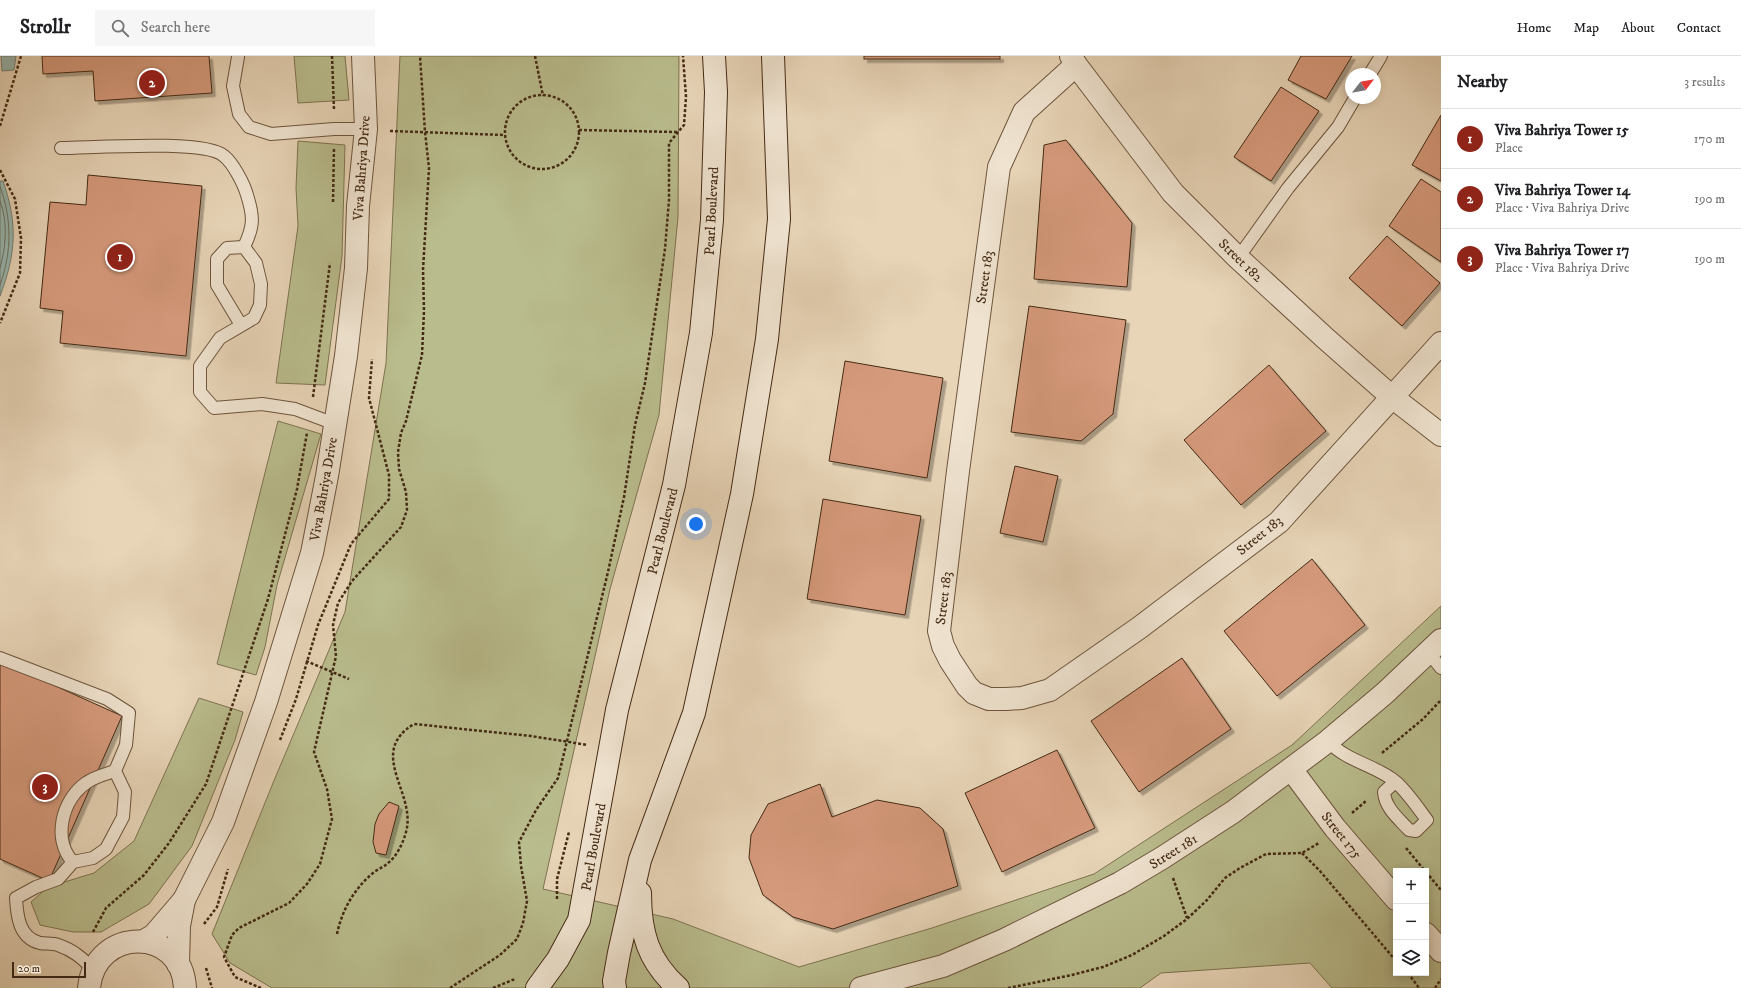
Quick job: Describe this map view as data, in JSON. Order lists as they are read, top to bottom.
{
  "streets": {
    "street": [
      "Viva Bahriya Drive",
      "Pearl Boulevard",
      "Street 182",
      "Street 183",
      "Street 175",
      "Street 181"
    ]
  },
  "crossings": [
    ["Street 182", "Street 183"],
    ["Street 175", "Street 181"]
  ],
  "scale_bar": "20 m",
  "north": "top right",
  "page": {
    "header": "Strollr",
    "search": "Search here",
    "nav": [
      "Home",
      "Map",
      "About",
      "Contact"
    ],
    "heading": ["Nearby", "3 results"],
    "pins": ["2", "1", "3"],
    "list": [
      {
        "mark": "1",
        "name": "Viva Bahriya Tower 15",
        "note": "Place",
        "value": "170 m"
      },
      {
        "mark": "2",
        "name": "Viva Bahriya Tower 14",
        "note": "Place · Viva Bahriya Drive",
        "value": "190 m"
      },
      {
        "mark": "3",
        "name": "Viva Bahriya Tower 17",
        "note": "Place · Viva Bahriya Drive",
        "value": "190 m"
      }
    ],
    "map_buttons": ["+", "−"],
    "scale": "20 m"
  }
}
